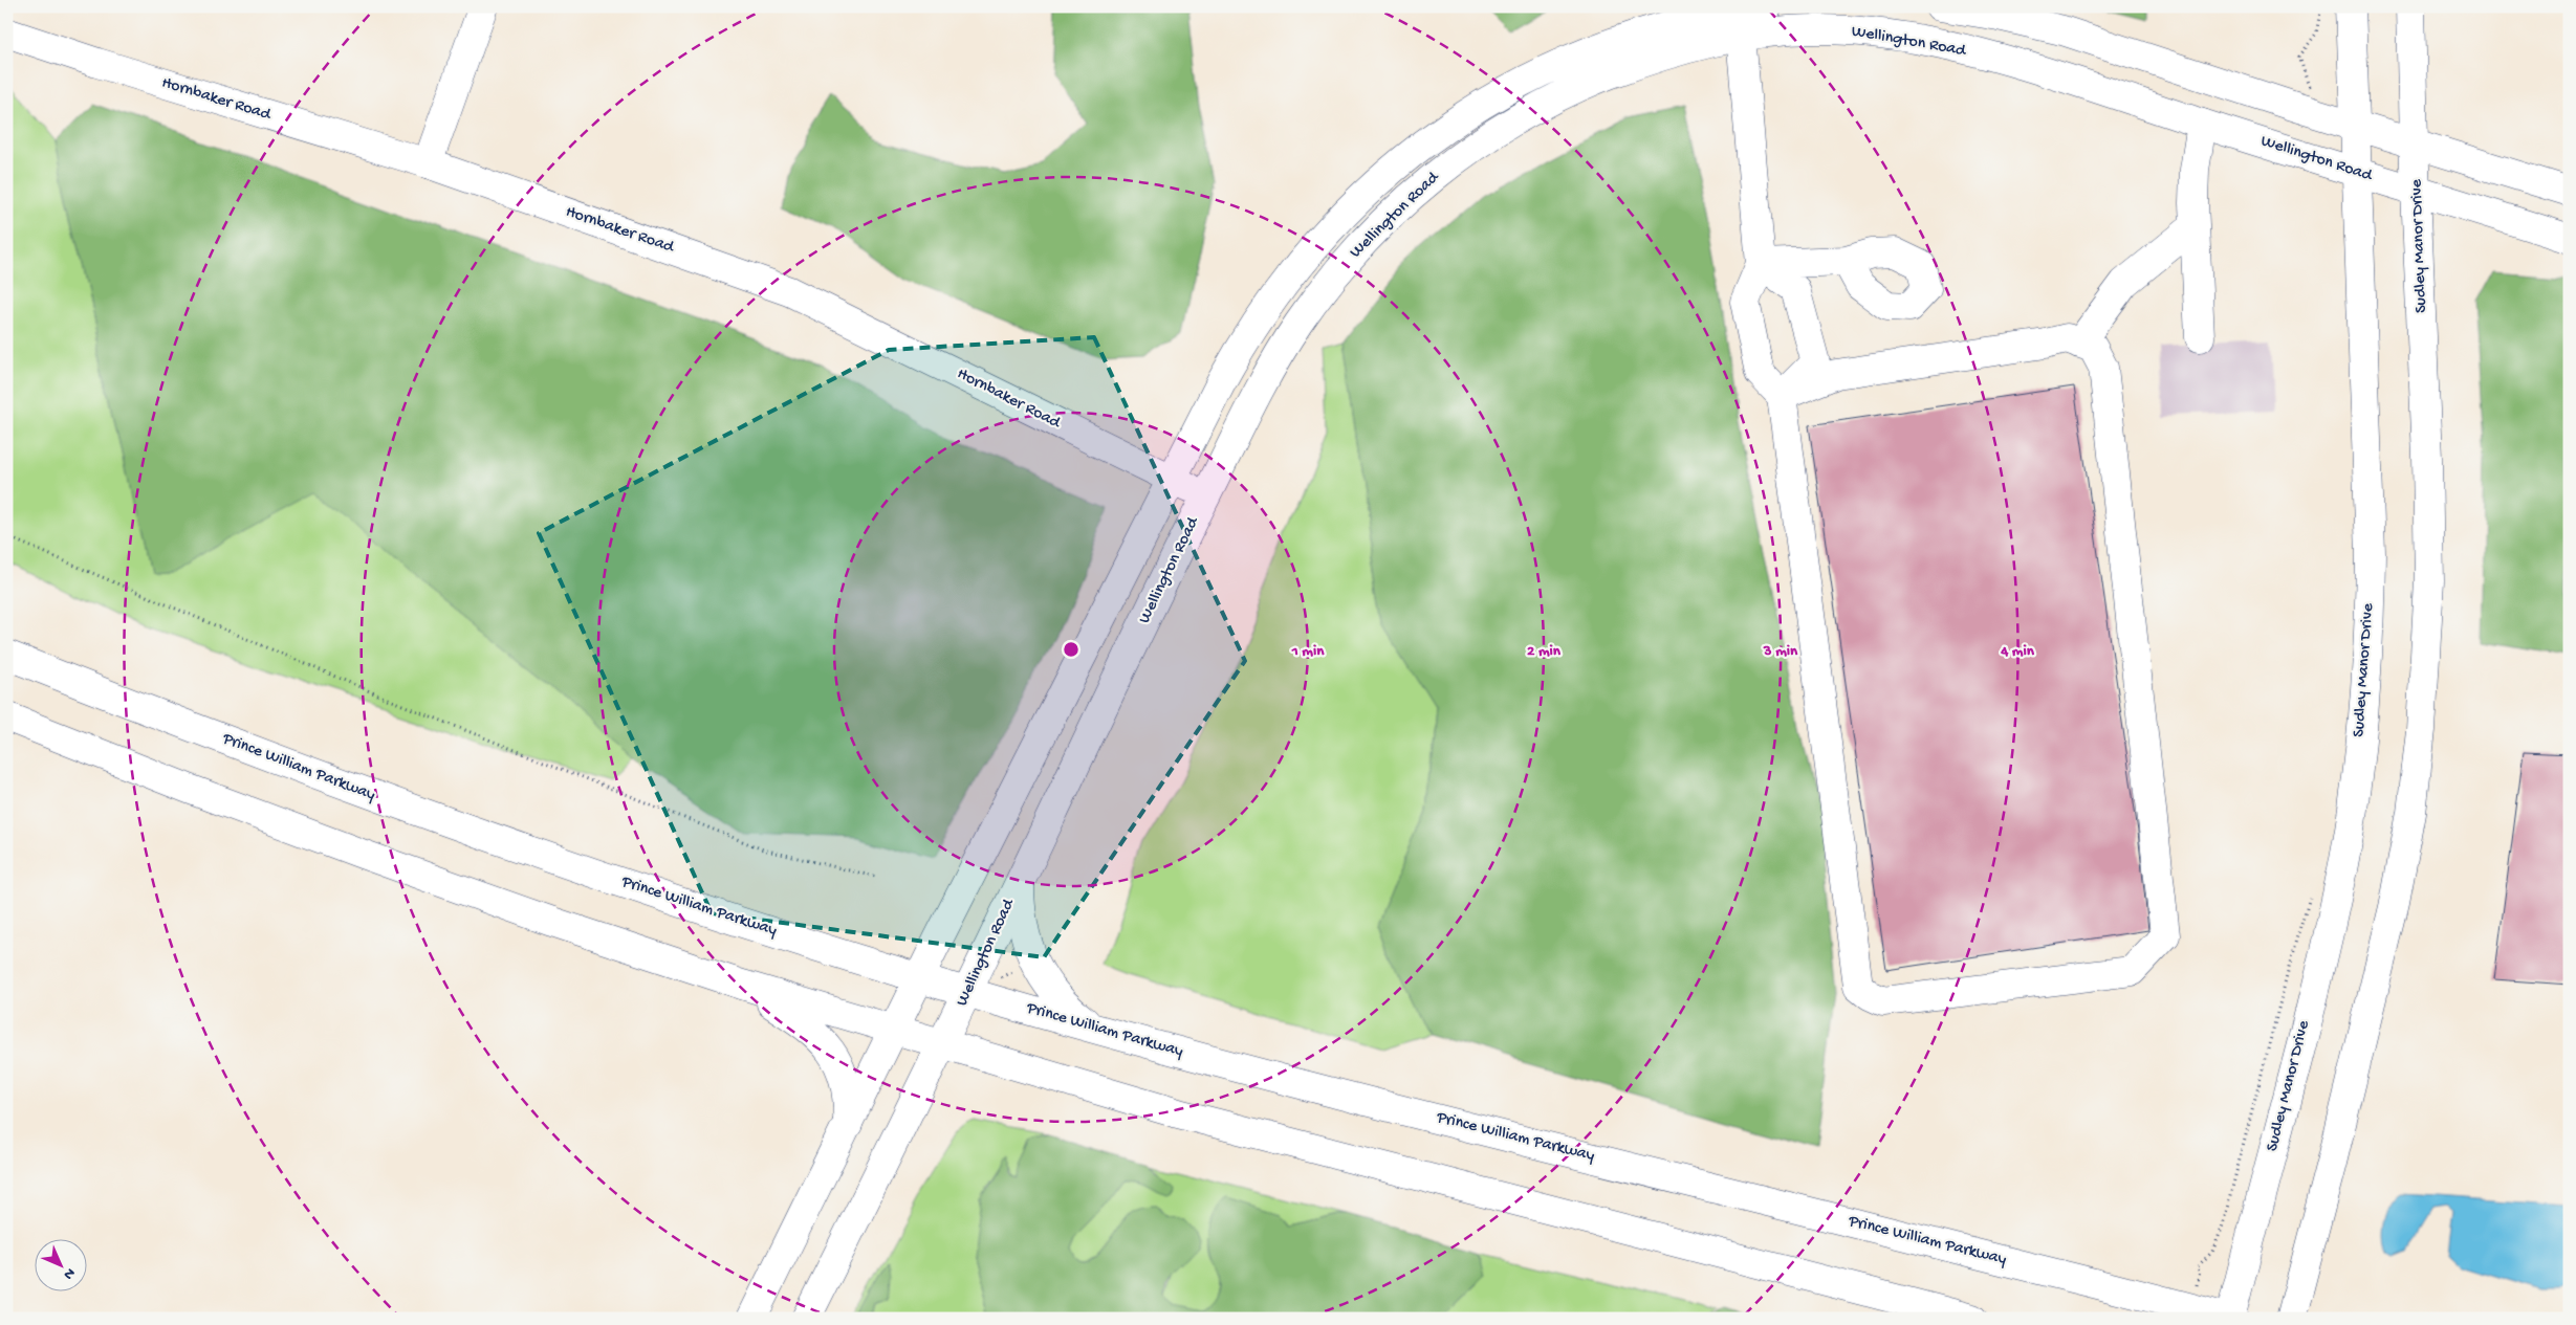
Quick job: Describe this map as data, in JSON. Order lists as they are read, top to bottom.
{
  "streets": {
    "main road": [
      "Wellington Road",
      "Hornbaker Road",
      "Sudley Manor Drive",
      "Prince William Parkway"
    ]
  },
  "crossings": [
    ["Wellington Road", "Hornbaker Road"],
    ["Wellington Road", "Sudley Manor Drive"],
    ["Wellington Road", "Prince William Parkway"],
    ["Sudley Manor Drive", "Prince William Parkway"]
  ],
  "north": "bottom right",
  "rings": [
    "1 min",
    "2 min",
    "3 min",
    "4 min"
  ]
}
